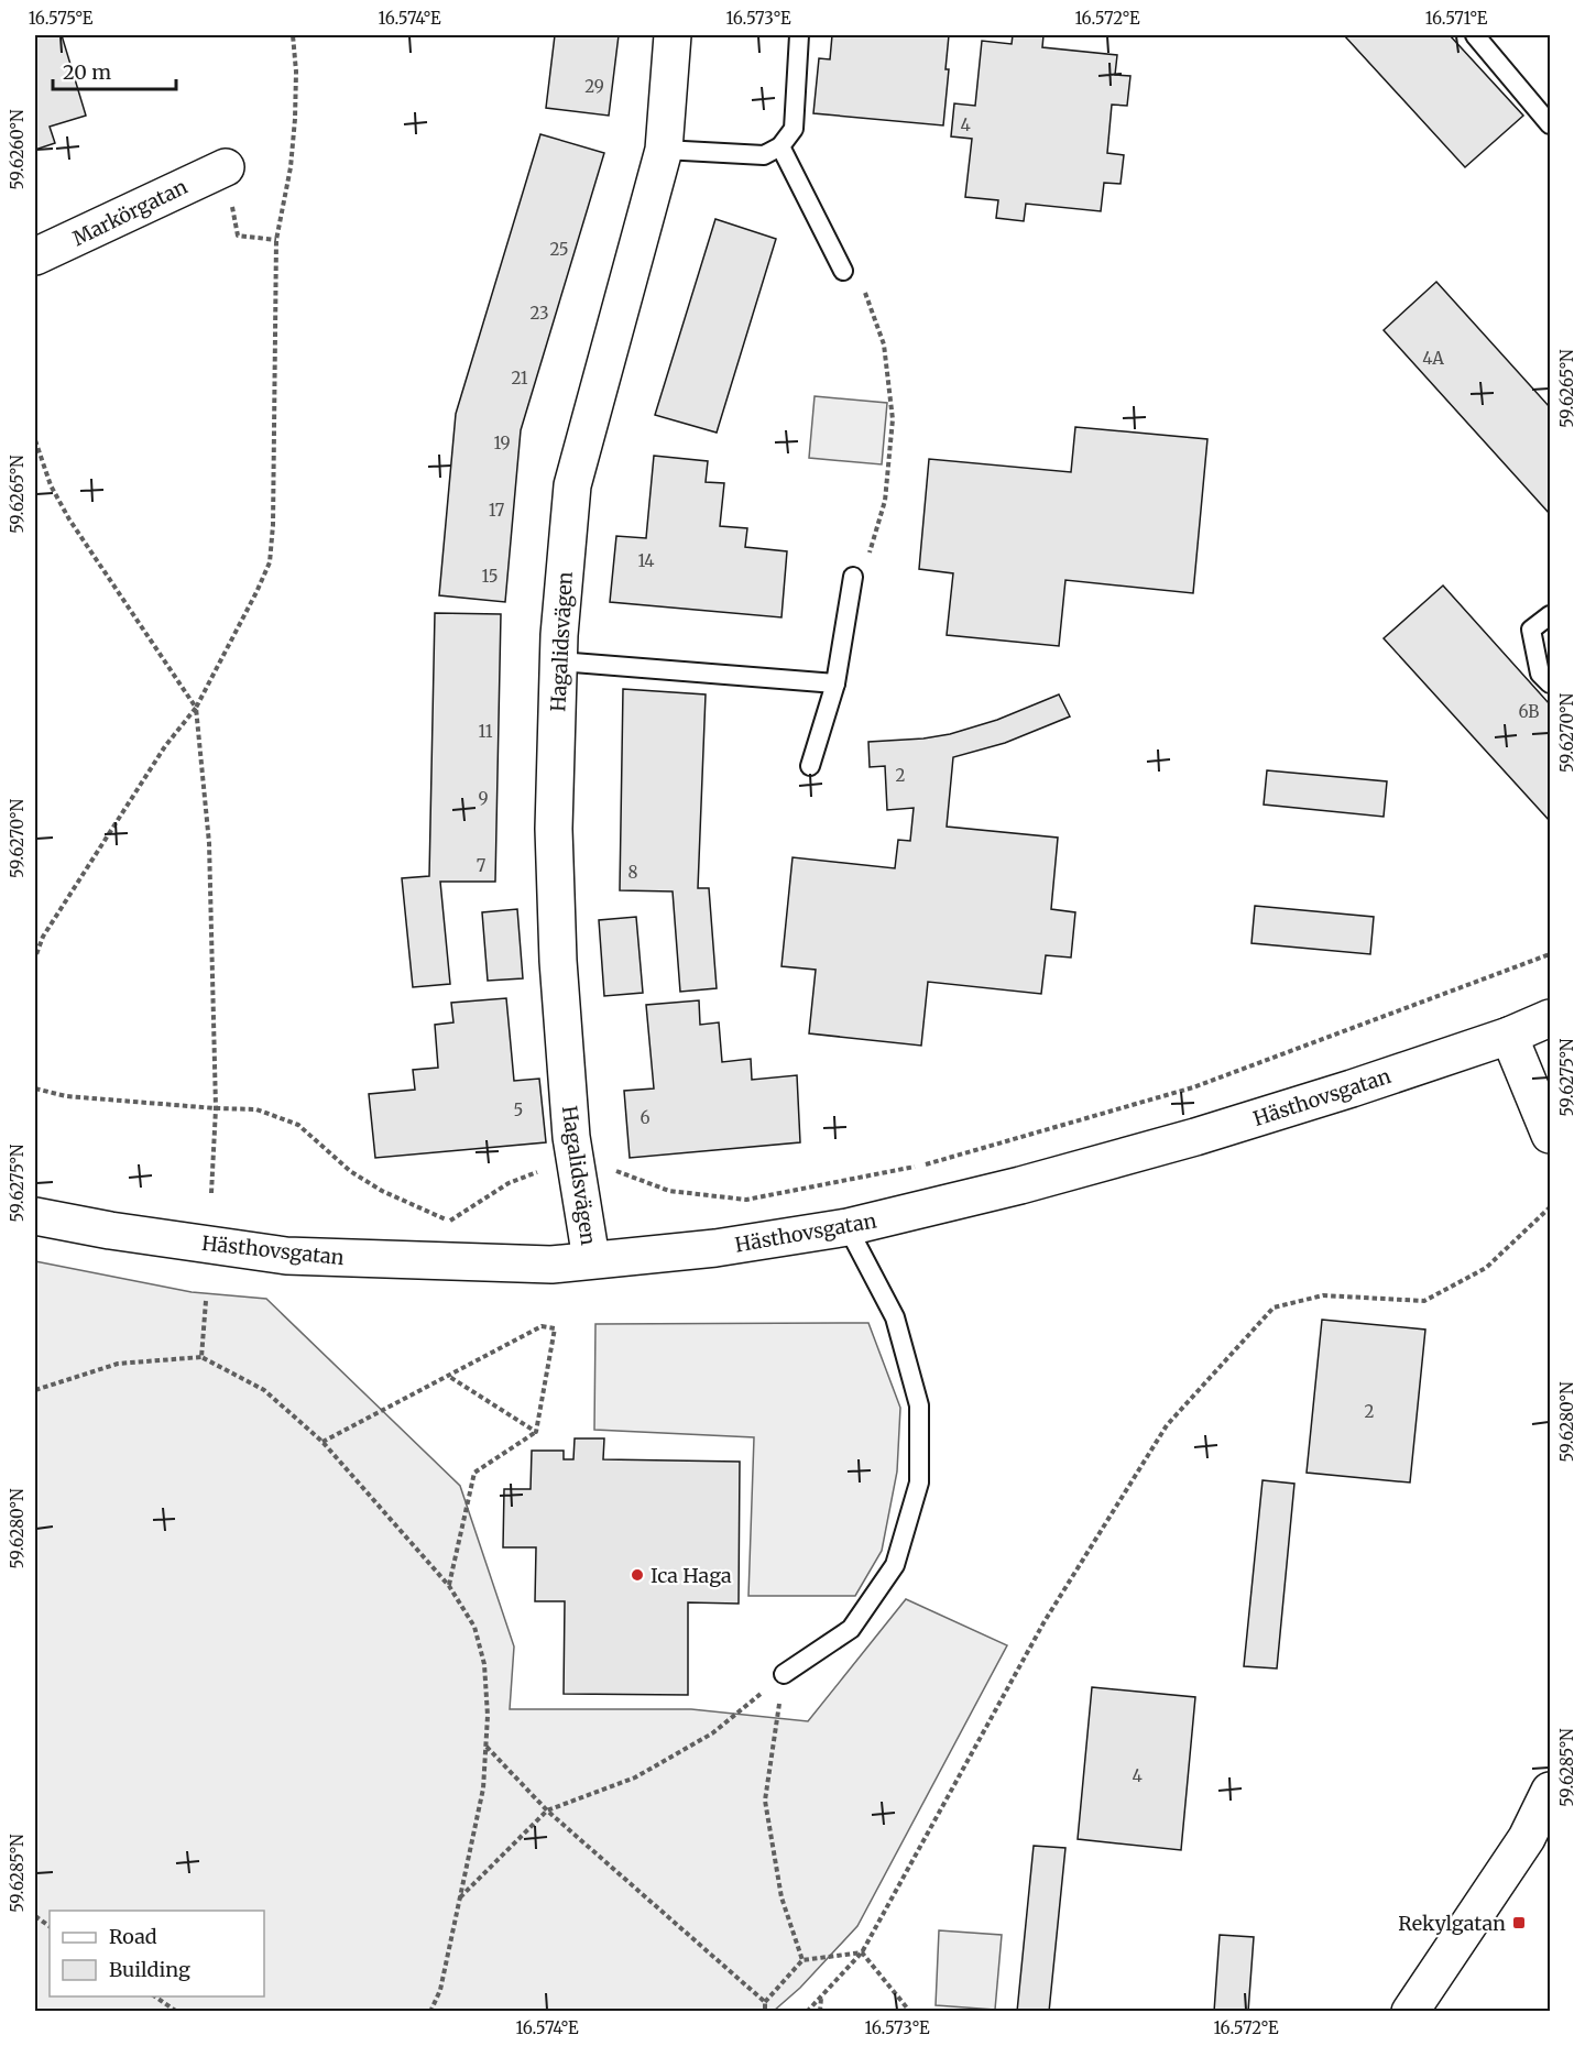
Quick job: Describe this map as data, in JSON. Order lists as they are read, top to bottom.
{
  "streets": {
    "street": ["Markörgatan", "Hagalidsvägen", "Hästhovsgatan"]
  },
  "crossings": [
    ["Hagalidsvägen", "Hästhovsgatan"]
  ],
  "places": {
    "other": ["Ica Haga"],
    "transit": ["Rekylgatan"]
  },
  "house_numbers": [
    "29",
    "4",
    "25",
    "23",
    "4A",
    "21",
    "19",
    "17",
    "14",
    "15",
    "6B",
    "11",
    "2",
    "9",
    "7",
    "8",
    "5",
    "6",
    "2",
    "4"
  ],
  "legend": ["Road", "Building"],
  "scale_bar": "20 m",
  "coordinates": [
    "16.575°E",
    "16.574°E",
    "16.573°E",
    "16.572°E",
    "16.571°E",
    "59.6260°N",
    "59.6265°N",
    "59.6270°N",
    "59.6275°N",
    "59.6280°N",
    "59.6285°N"
  ]
}
